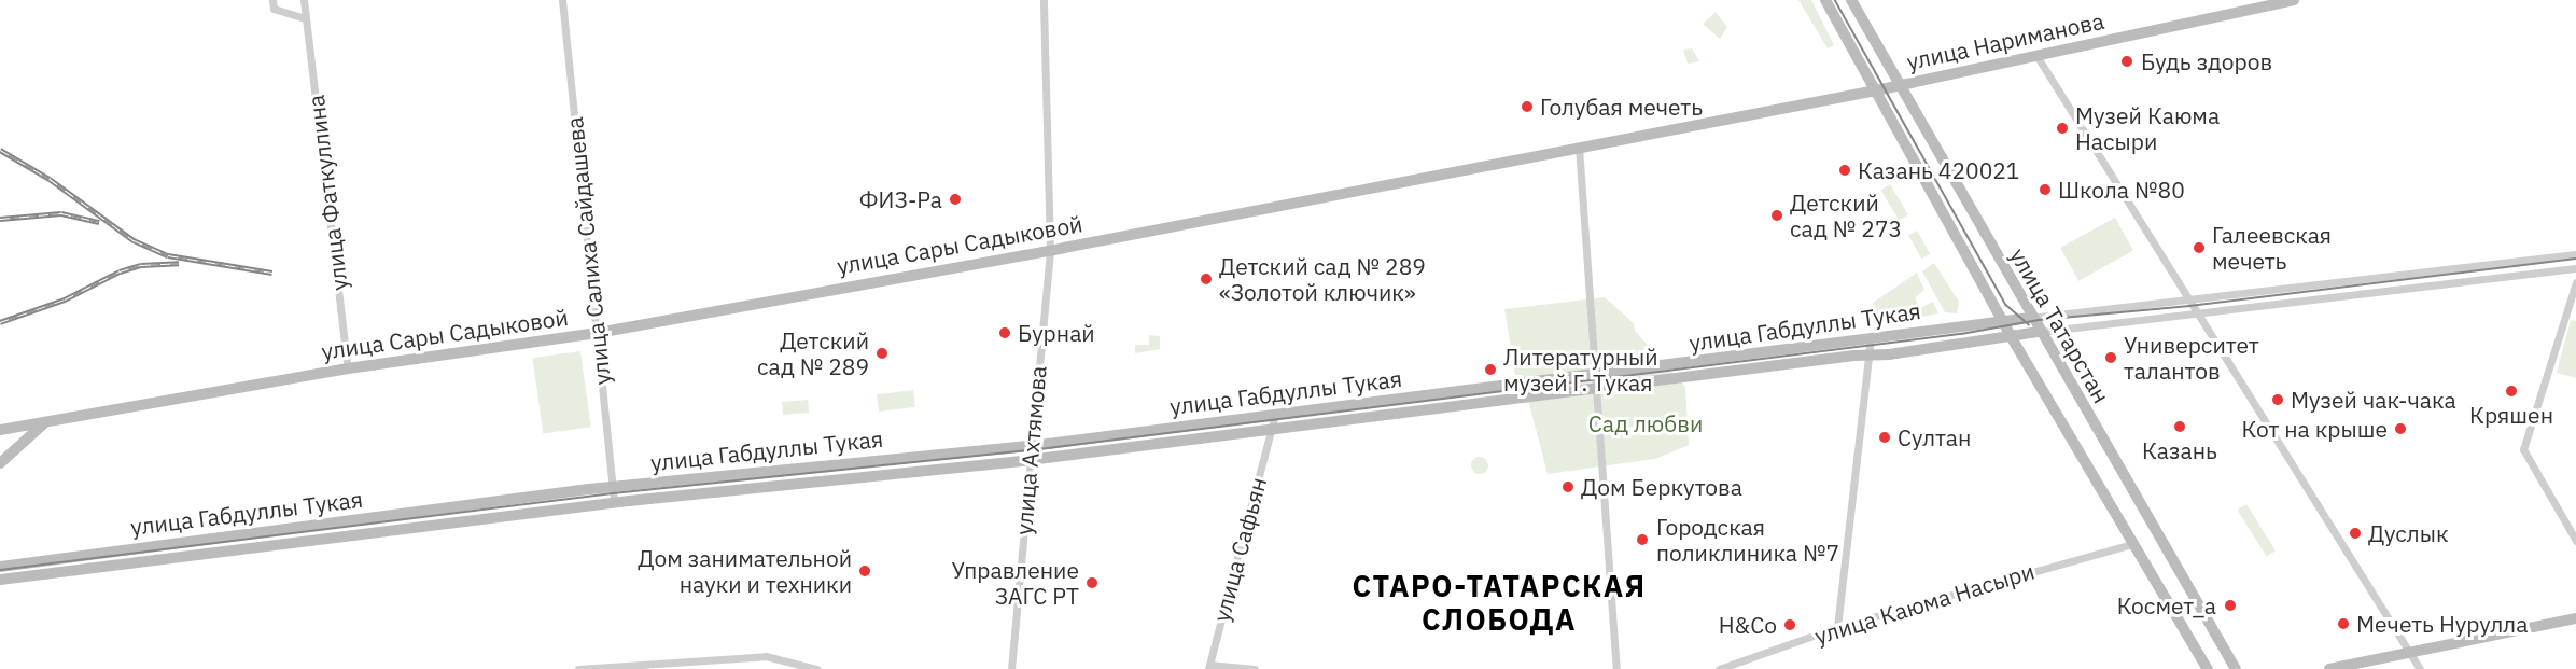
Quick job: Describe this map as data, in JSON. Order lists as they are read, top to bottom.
{
  "streets": {
    "main road": [
      "улица Нариманова",
      "улица Сары Садыковой",
      "улица Татарстан",
      "улица Габдуллы Тукая"
    ],
    "street": [
      "улица Фаткуллина",
      "улица Салиха Сайдашева",
      "улица Ахтямова",
      "улица Сафьян",
      "улица Каюма Насыри"
    ]
  },
  "crossings": [
    ["улица Нариманова", "улица Сары Садыковой"],
    ["улица Нариманова", "улица Татарстан"],
    ["улица Фаткуллина", "улица Сары Садыковой"],
    ["улица Сары Садыковой", "улица Салиха Сайдашева"],
    ["улица Сары Садыковой", "улица Татарстан"],
    ["улица Сары Садыковой", "улица Ахтямова"],
    ["улица Салиха Сайдашева", "улица Габдуллы Тукая"],
    ["улица Татарстан", "улица Габдуллы Тукая"],
    ["улица Татарстан", "улица Каюма Насыри"],
    ["улица Габдуллы Тукая", "улица Ахтямова"],
    ["улица Габдуллы Тукая", "улица Сафьян"]
  ],
  "districts": ["СТАРО-ТАТАРСКАЯ СЛОБОДА"],
  "parks": ["Сад любви"],
  "places": [
    "Будь здоров",
    "Голубая мечеть",
    "Музей Каюма Насыри",
    "Казань 420021",
    "Школа №80",
    "ФИЗ-Ра",
    "Детский сад № 273",
    "Галеевская мечеть",
    "Детский сад № 289 «Золотой ключик»",
    "Бурнай",
    "Детский сад № 289",
    "Университет талантов",
    "Литературный музей Г. Тукая",
    "Кряшен",
    "Музей чак-чака",
    "Казань",
    "Кот на крыше",
    "Султан",
    "Дом Беркутова",
    "Дуслык",
    "Городская поликлиника №7",
    "Дом занимательной науки и техники",
    "Управление ЗАГС РТ",
    "Космет_а",
    "Мечеть Нурулла",
    "H&Co"
  ]
}
